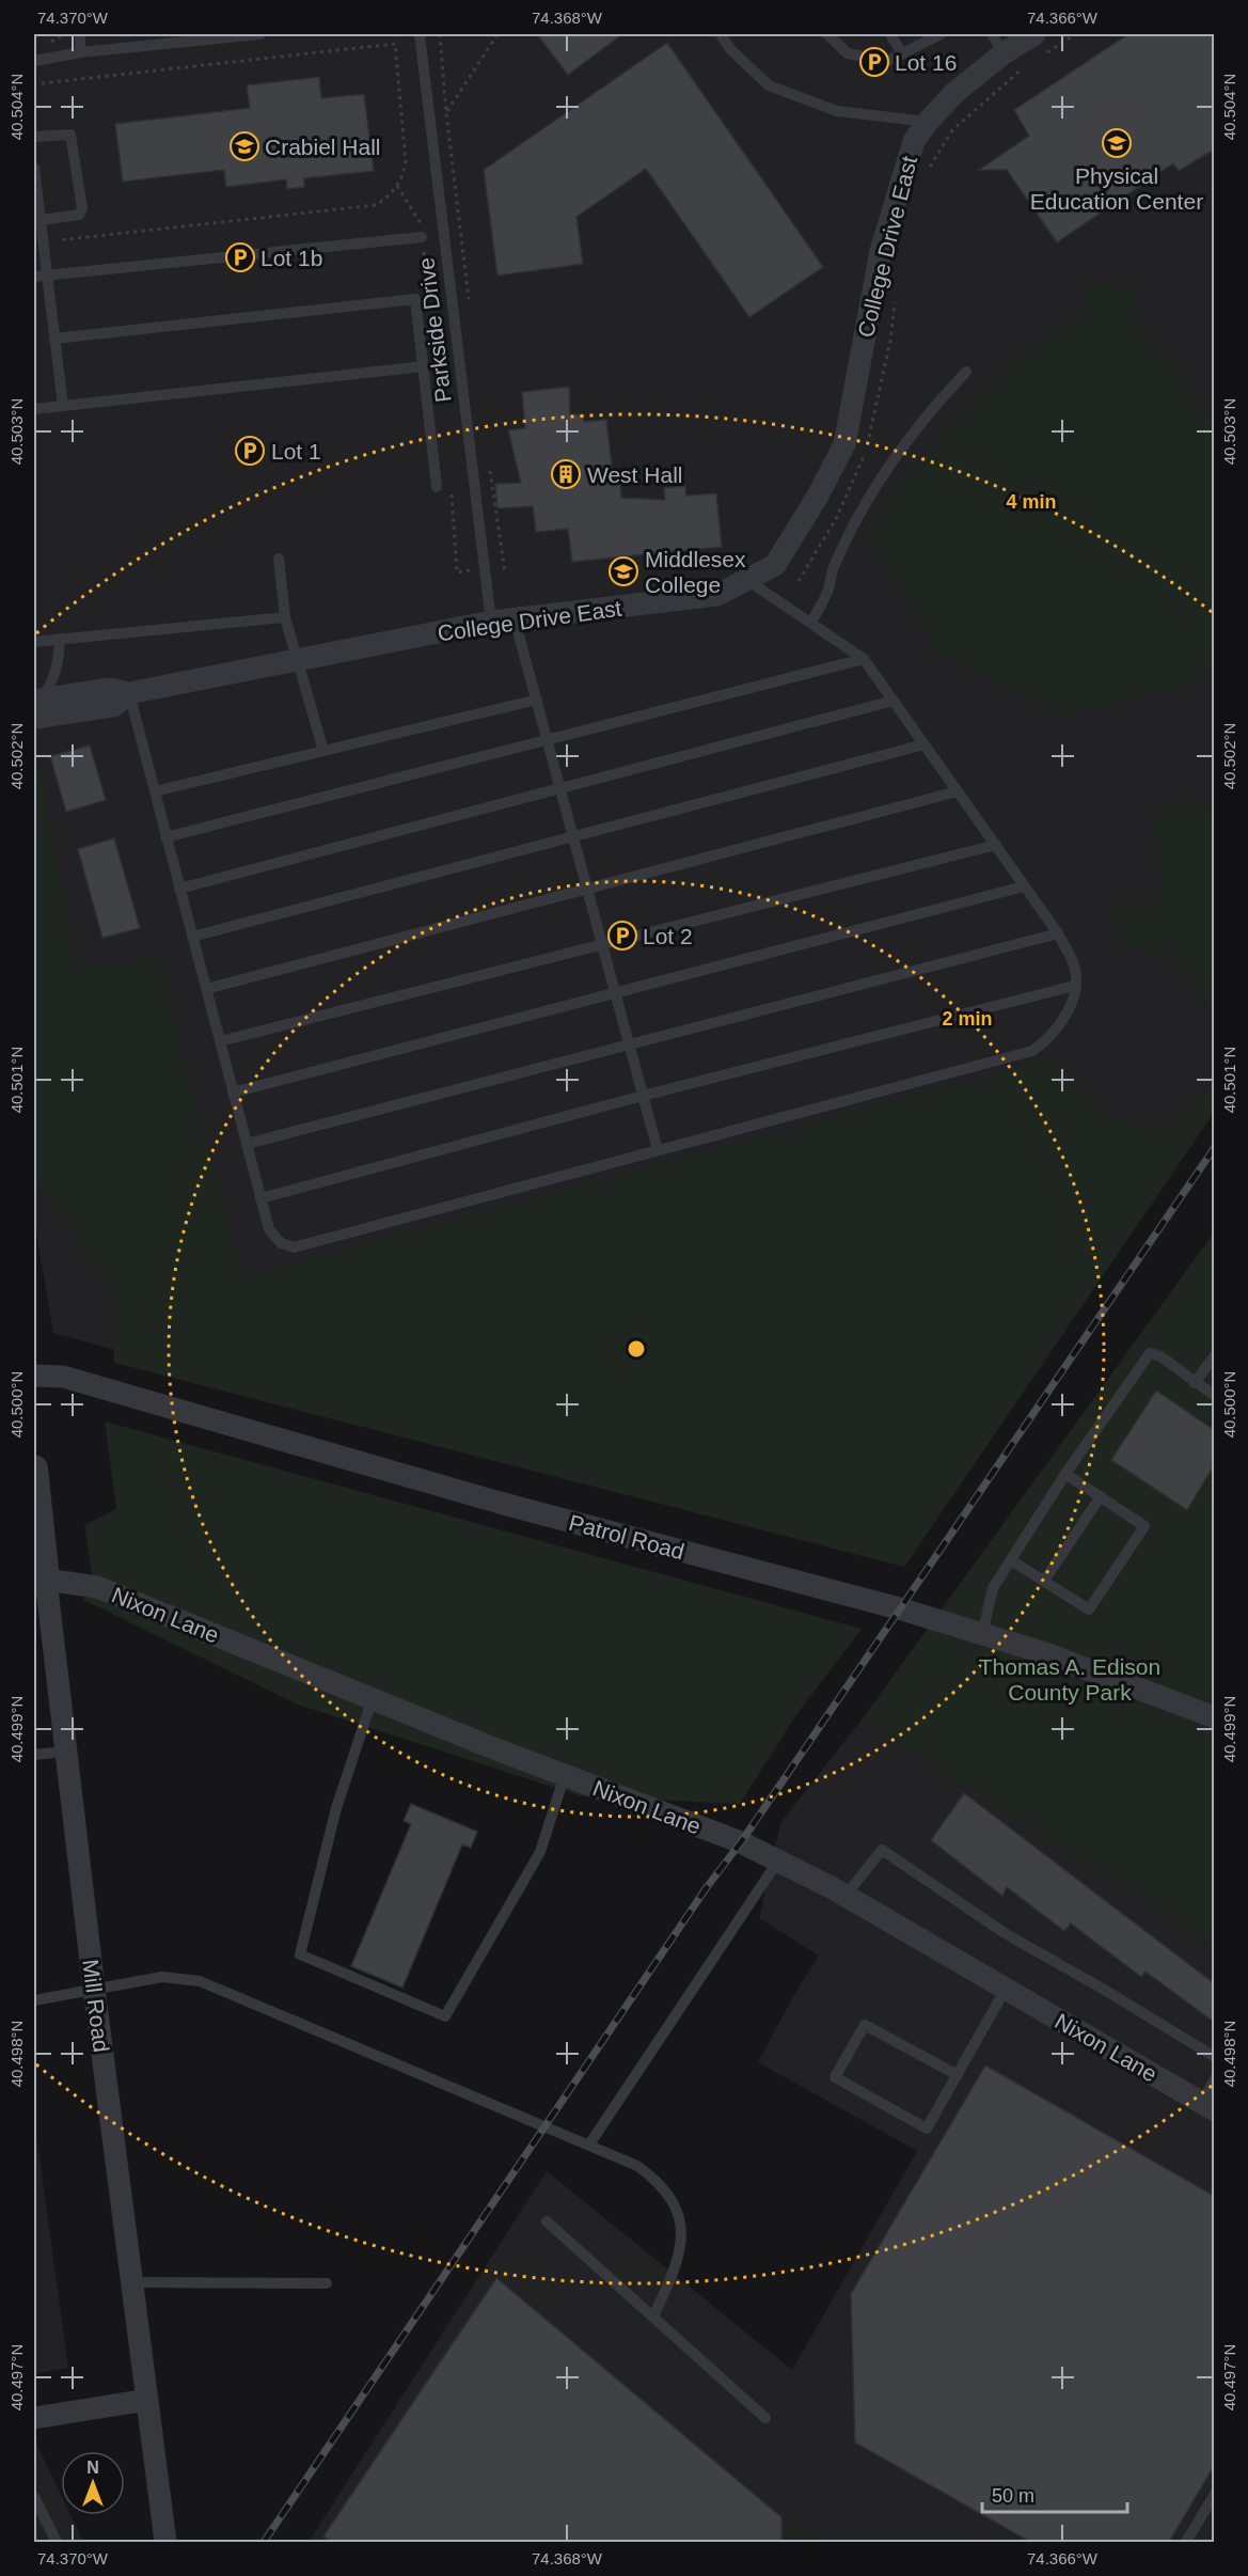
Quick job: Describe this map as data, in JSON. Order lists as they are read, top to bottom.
{
  "streets": {
    "street": [
      "College Drive East",
      "Patrol Road",
      "Nixon Lane",
      "Mill Road"
    ],
    "lane": ["Parkside Drive"]
  },
  "crossings": [
    ["College Drive East", "Parkside Drive"],
    ["Nixon Lane", "Mill Road"]
  ],
  "parks": ["Thomas A. Edison County Park"],
  "places": {
    "parking": [
      "Lot 16",
      "Lot 1b",
      "Lot 1",
      "Lot 2"
    ],
    "school or university": ["Physical Education Center", "Crabiel Hall", "Middlesex College"],
    "building": ["West Hall"]
  },
  "scale_bar": "50 m",
  "north": "top",
  "coordinates": [
    "74.370°W",
    "74.368°W",
    "74.366°W",
    "40.504°N",
    "40.503°N",
    "40.502°N",
    "40.501°N",
    "40.500°N",
    "40.499°N",
    "40.498°N",
    "40.497°N"
  ],
  "rings": ["4 min", "2 min"]
}
